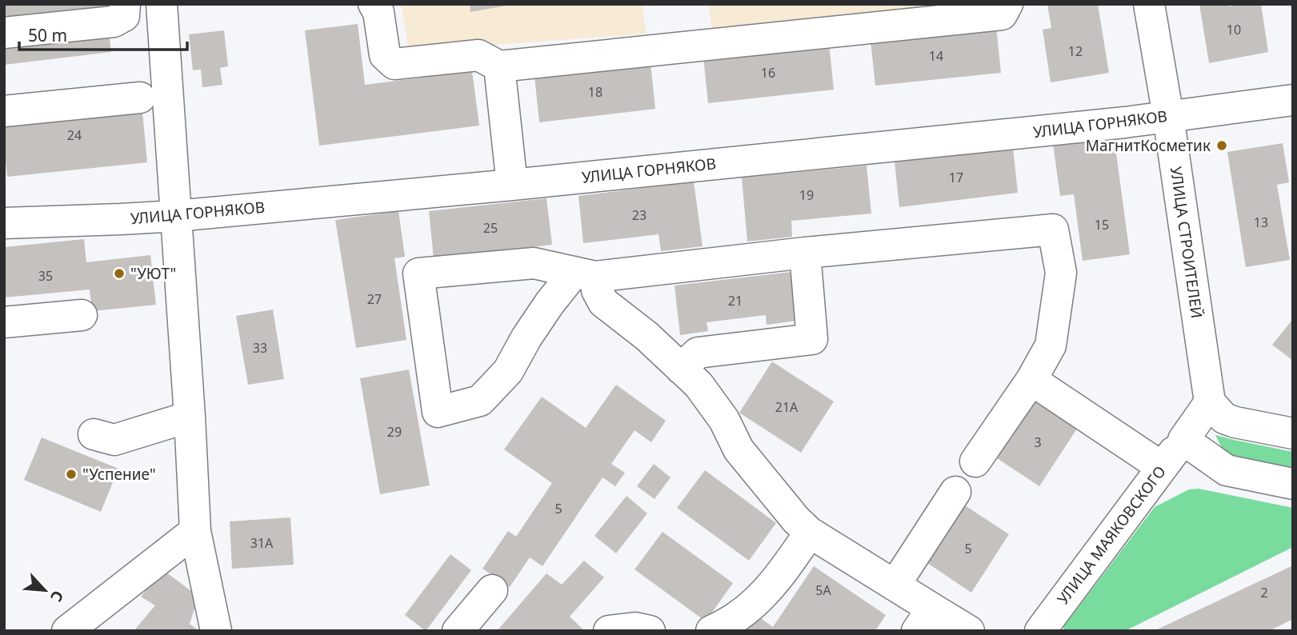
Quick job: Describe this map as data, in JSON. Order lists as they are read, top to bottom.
{
  "streets": {
    "street": ["УЛИЦА ГОРНЯКОВ", "УЛИЦА СТРОИТЕЛЕЙ", "УЛИЦА МАЯКОВСКОГО"]
  },
  "crossings": [
    ["УЛИЦА ГОРНЯКОВ", "УЛИЦА СТРОИТЕЛЕЙ"]
  ],
  "places": ["МагнитКосметик", "\"УЮТ\"", "\"Успение\""],
  "house_numbers": [
    "10",
    "12",
    "14",
    "16",
    "18",
    "24",
    "17",
    "19",
    "23",
    "13",
    "15",
    "25",
    "35",
    "27",
    "21",
    "33",
    "21А",
    "29",
    "3",
    "5",
    "31А",
    "5",
    "5А",
    "2"
  ],
  "scale_bar": "50 m",
  "north": "bottom right"
}
